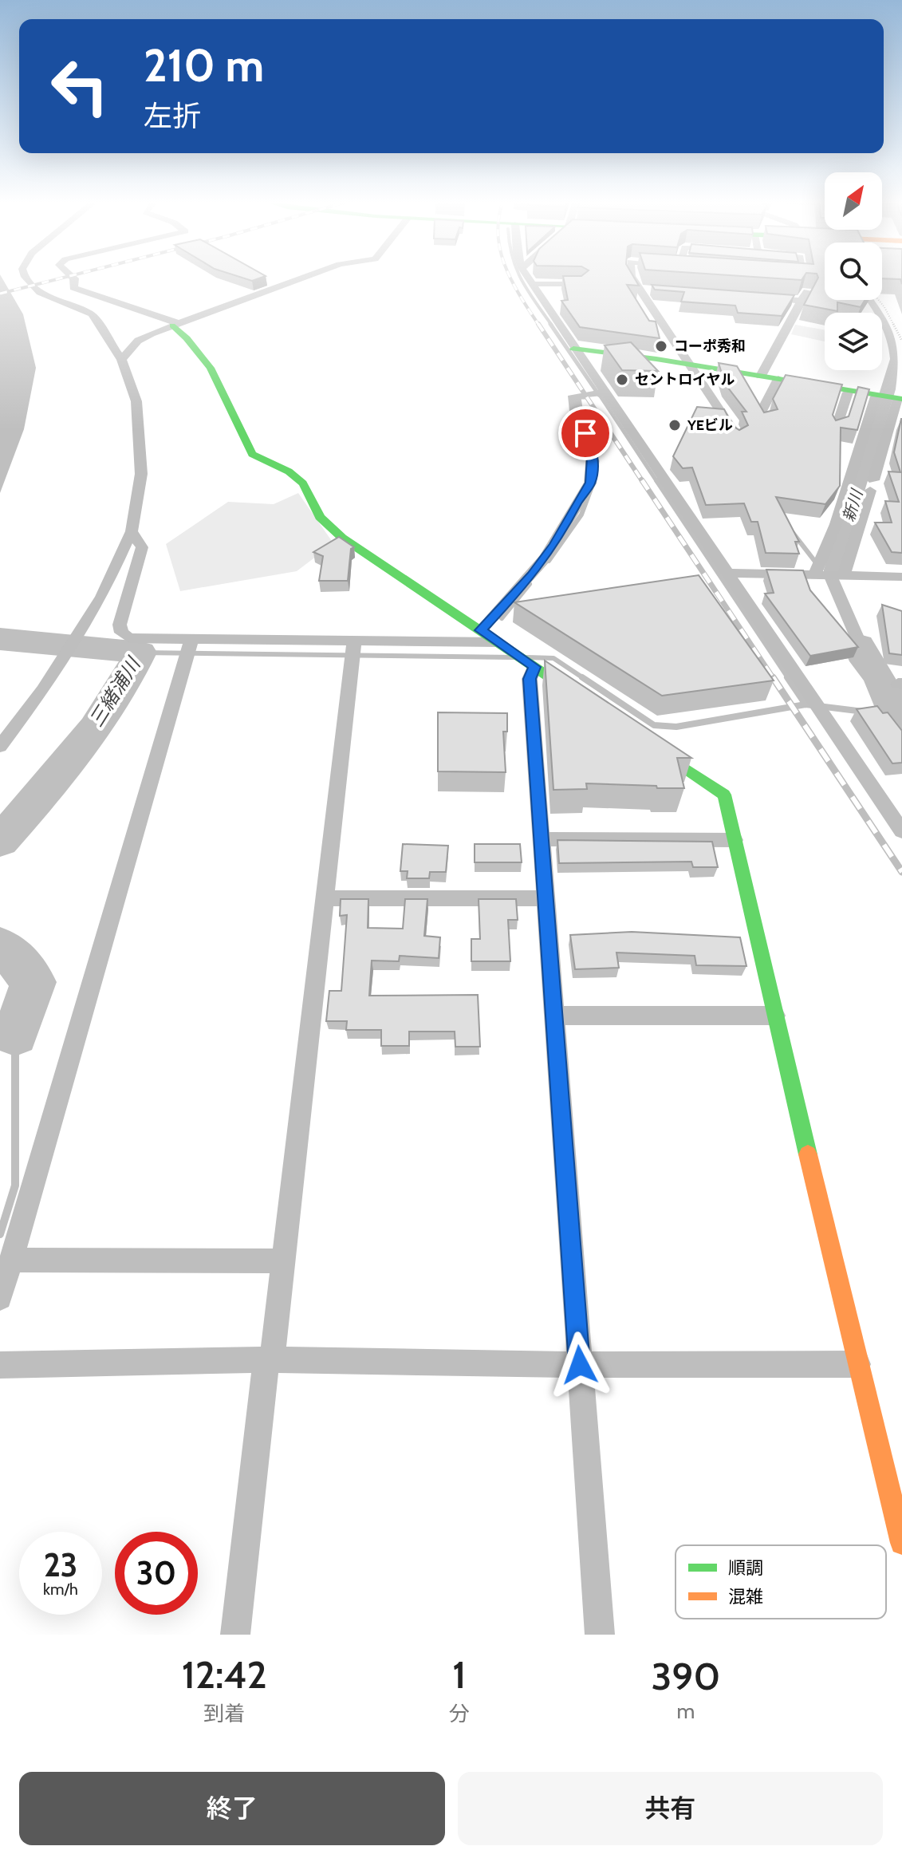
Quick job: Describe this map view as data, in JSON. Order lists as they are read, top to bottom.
{
  "water": ["新川", "三緒浦川"],
  "places": ["コーポ秀和", "セントロイヤル", "YEビル"],
  "legend": ["順調", "混雑"],
  "north": "top right",
  "page": {
    "turn": ["210 m", "左折"],
    "speed": "23 km/h",
    "limit": "30",
    "eta": [
      "12:42",
      "到着",
      "1",
      "分",
      "390",
      "m"
    ],
    "buttons": ["終了", "共有"]
  }
}
